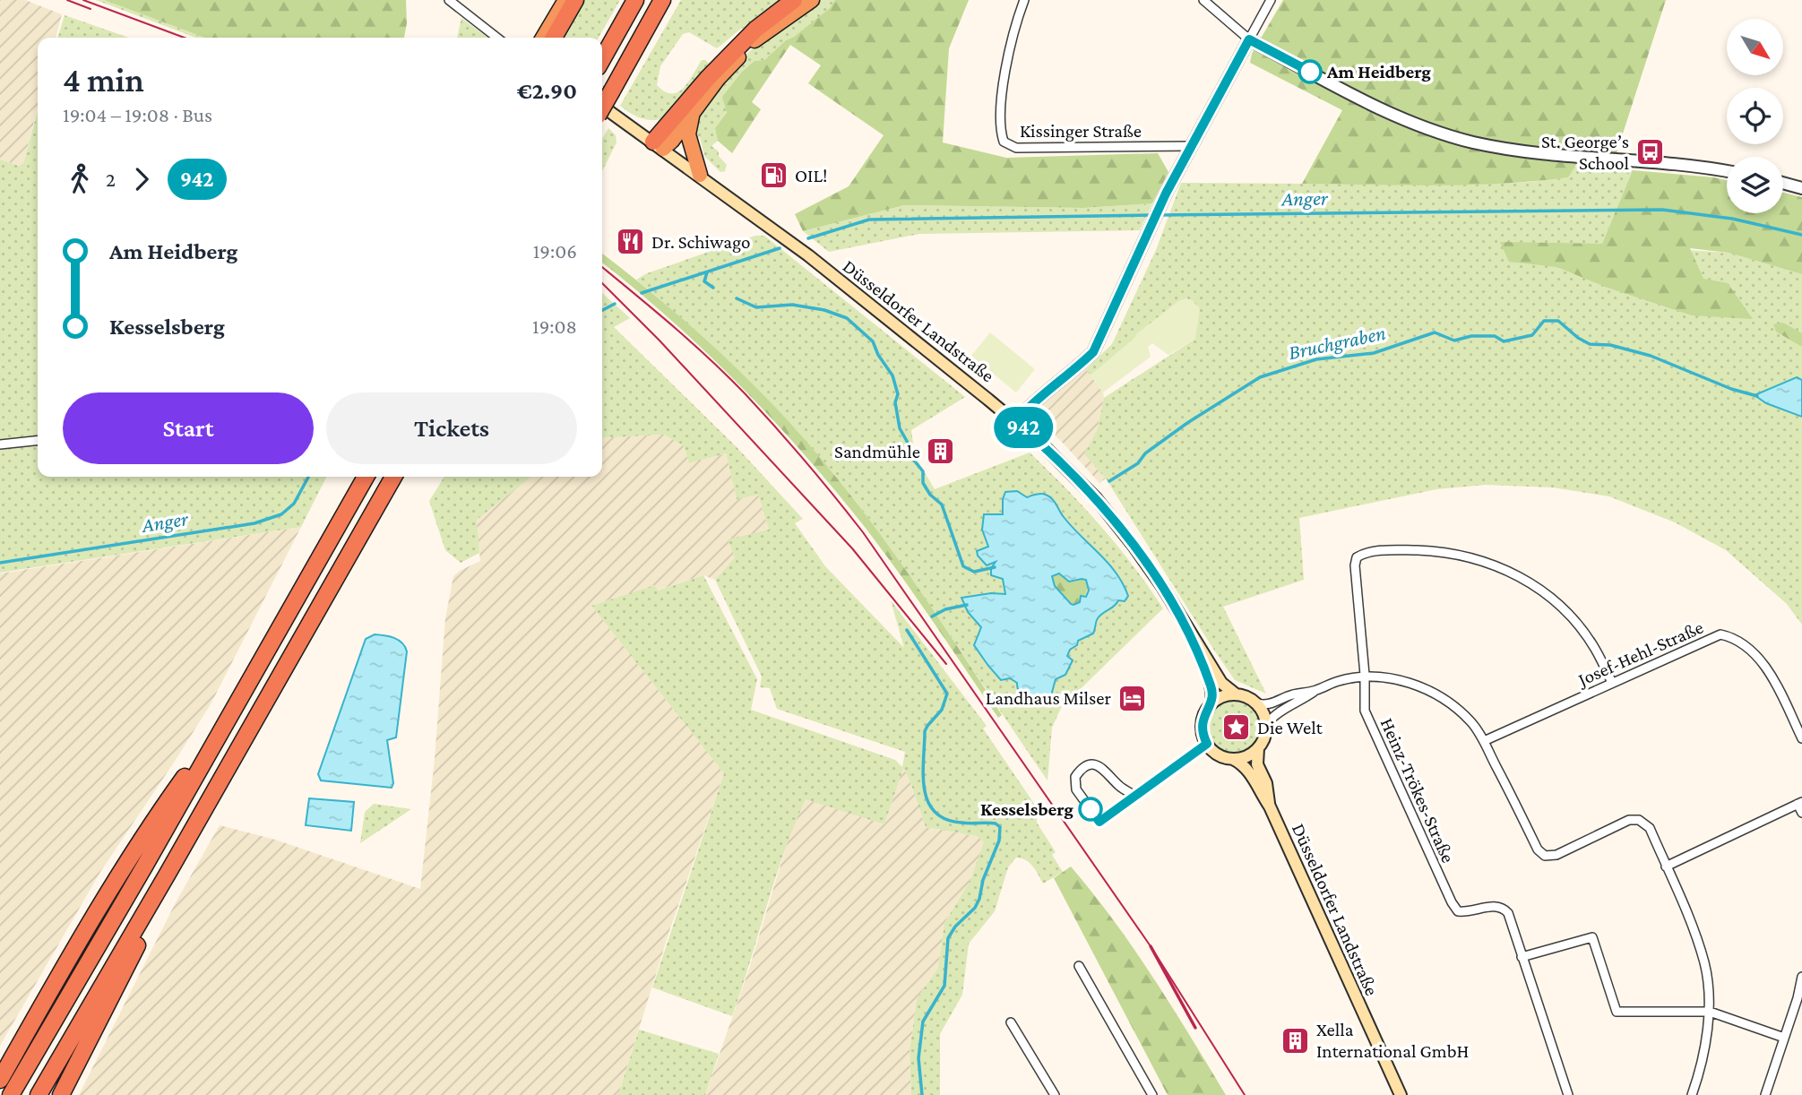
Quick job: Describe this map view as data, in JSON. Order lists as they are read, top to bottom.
{
  "streets": {
    "main road": ["Düsseldorfer Landstraße"],
    "street": ["Kissinger Straße", "Josef-Hehl-Straße", "Heinz-Trökes-Straße"]
  },
  "crossings": [
    ["Josef-Hehl-Straße", "Heinz-Trökes-Straße"]
  ],
  "water": ["Anger", "Bruchgraben"],
  "places": {
    "other": ["Am Heidberg", "Kesselsberg"],
    "bus stop": ["St. George’s School"],
    "fuel station": ["OIL!"],
    "restaurant": ["Dr. Schiwago"],
    "building": ["Sandmühle", "Xella International GmbH"],
    "hotel": ["Landhaus Milser"],
    "place": ["Die Welt"]
  },
  "lines": ["bus line 942"],
  "north": "bottom right",
  "page": {
    "on_map": "942",
    "heading": ["4 min", "19:04 – 19:08 · Bus", "€2.90"],
    "legs": ["2", "942"],
    "list": [
      {
        "name": "Am Heidberg",
        "value": "19:06"
      },
      {
        "name": "Kesselsberg",
        "value": "19:08"
      }
    ],
    "buttons": ["Start", "Tickets"]
  }
}
